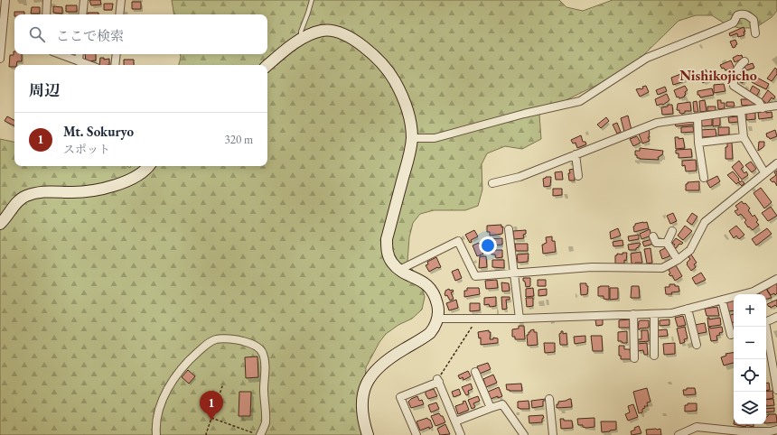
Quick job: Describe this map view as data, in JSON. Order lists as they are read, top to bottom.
{
  "districts": ["Nishikojicho"],
  "page": {
    "search": "ここで検索",
    "heading": "周辺",
    "list": [
      {
        "mark": "1",
        "name": "Mt. Sokuryo",
        "note": "スポット",
        "value": "320 m"
      }
    ],
    "map_buttons": ["+", "−"],
    "pins": "1"
  }
}
